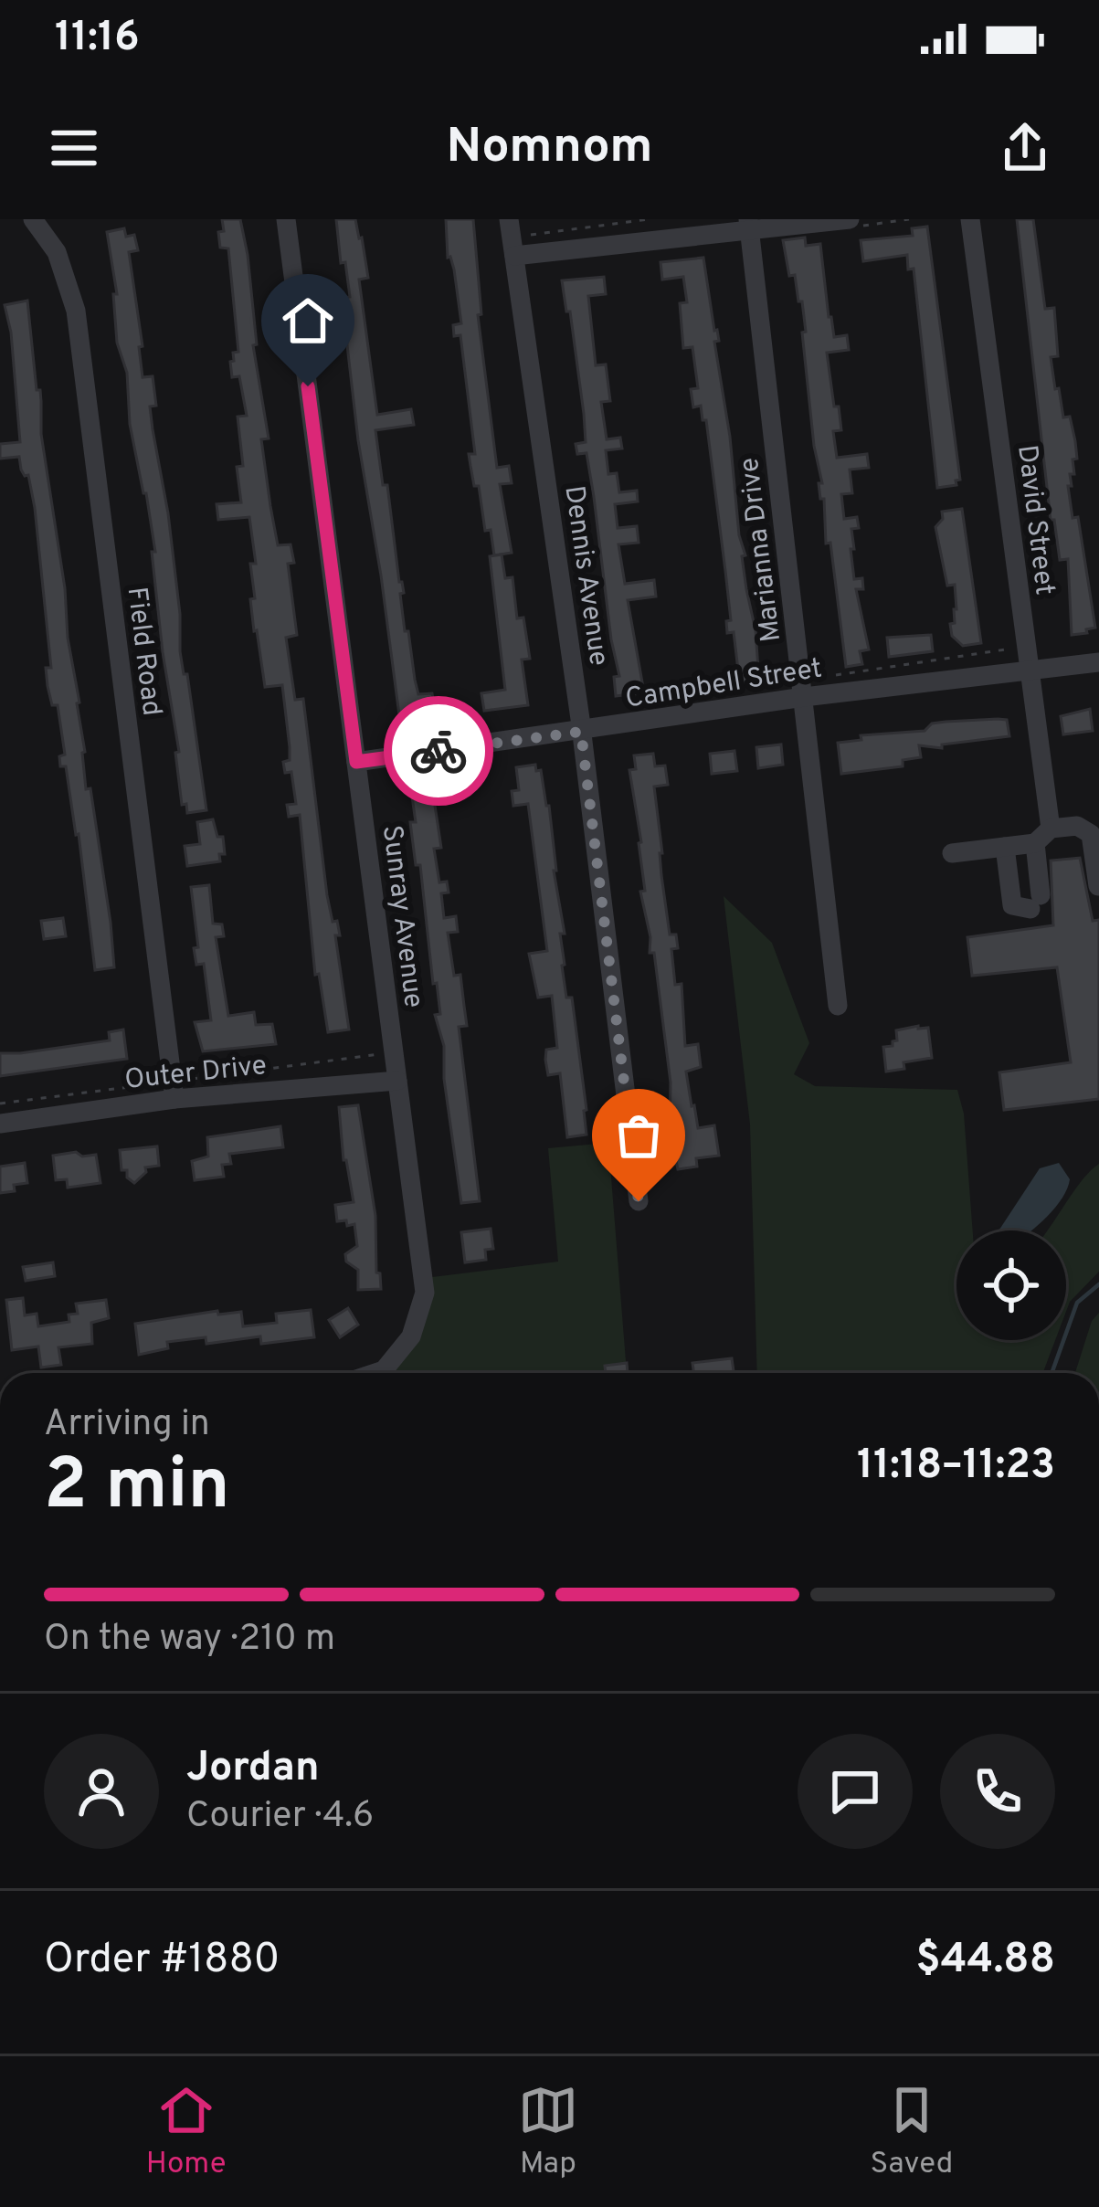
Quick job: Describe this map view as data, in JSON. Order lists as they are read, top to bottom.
{
  "streets": {
    "street": [
      "David Street",
      "Marianna Drive",
      "Dennis Avenue",
      "Field Road",
      "Campbell Street",
      "Sunray Avenue",
      "Outer Drive"
    ]
  },
  "crossings": [
    ["David Street", "Campbell Street"],
    ["Marianna Drive", "Campbell Street"],
    ["Dennis Avenue", "Campbell Street"],
    ["Field Road", "Outer Drive"],
    ["Campbell Street", "Sunray Avenue"],
    ["Sunray Avenue", "Outer Drive"]
  ],
  "page": {
    "status": "11:16",
    "header": "Nomnom",
    "heading": ["2 min", "Arriving in", "11:18–11:23"],
    "panel": [
      "Jordan",
      "Courier · 4.6",
      "Order #1880",
      "$44.88"
    ],
    "bar": "On the way · 210 m",
    "tabs": ["Home", "Map", "Saved"]
  }
}
